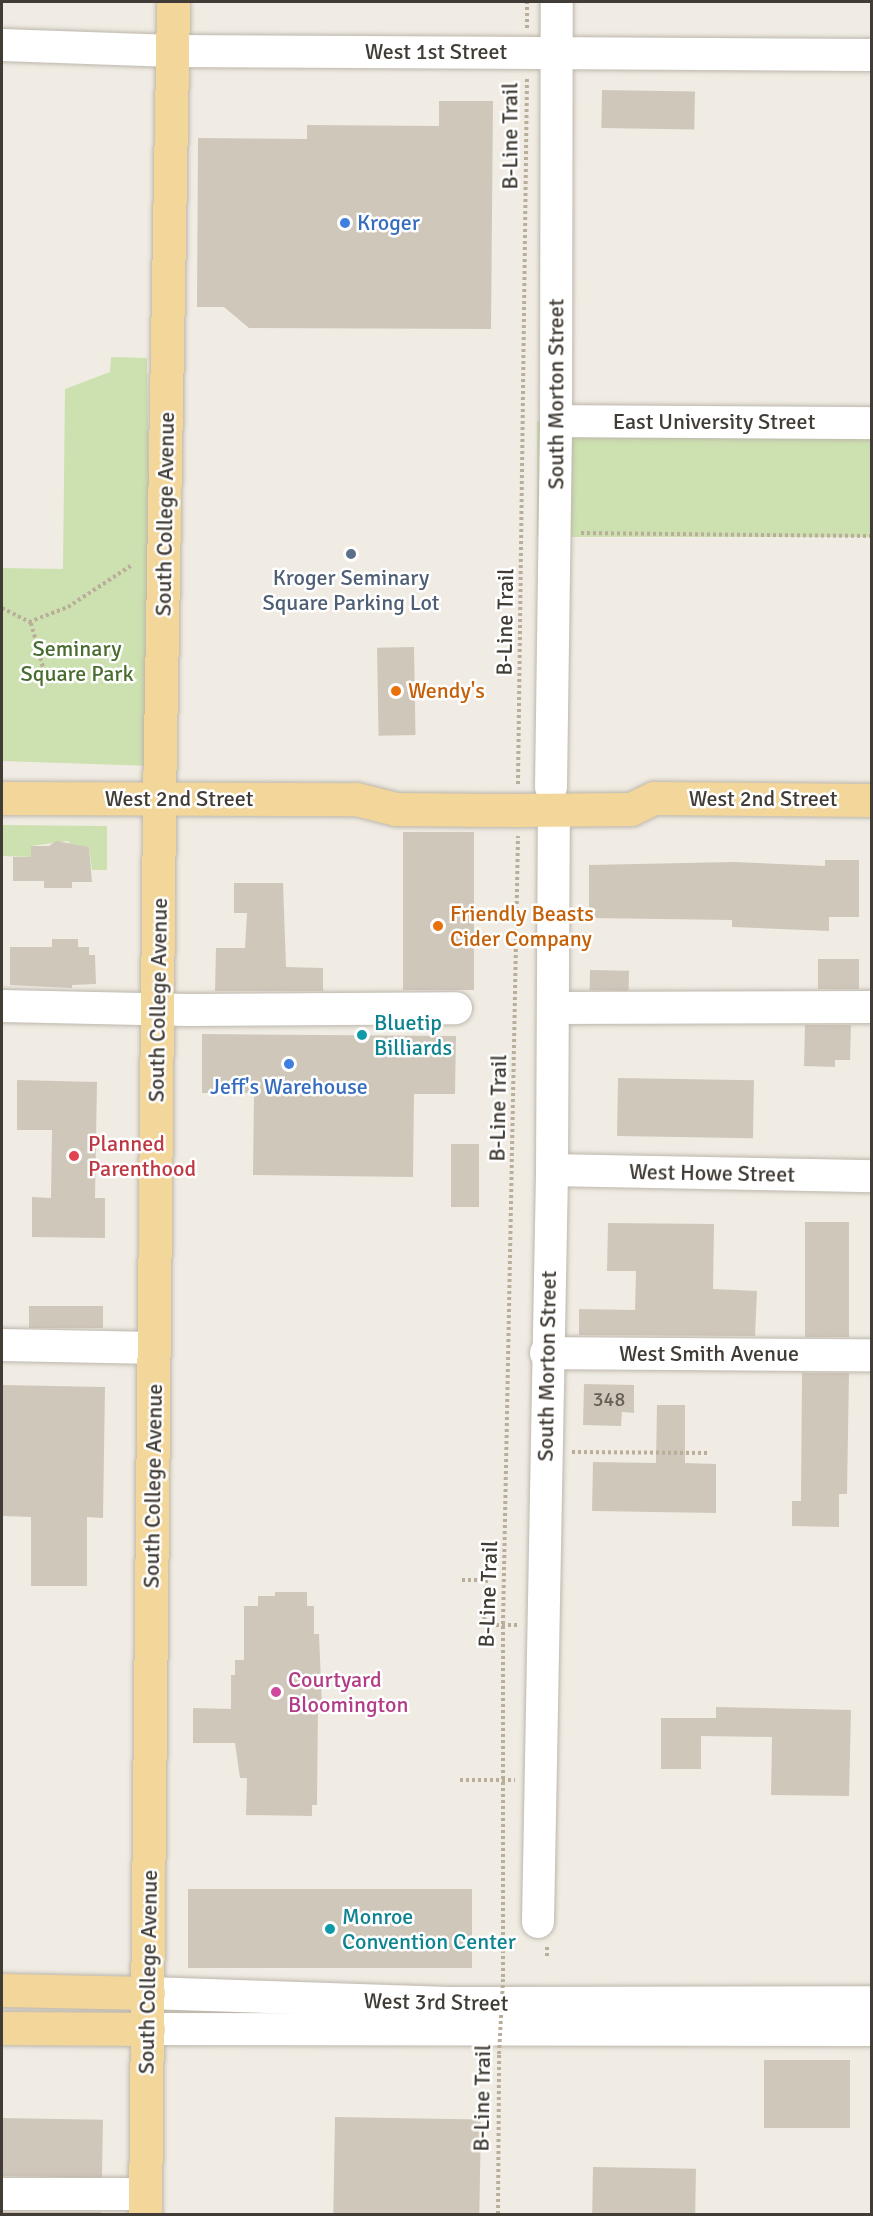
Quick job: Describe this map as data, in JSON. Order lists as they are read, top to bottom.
{
  "streets": {
    "main road": ["South College Avenue", "West 2nd Street", "West 3rd Street"],
    "street": [
      "West 1st Street",
      "South Morton Street",
      "East University Street",
      "West Howe Street",
      "West Smith Avenue"
    ],
    "path": ["B-Line Trail"]
  },
  "crossings": [
    ["West 1st Street", "B-Line Trail"],
    ["West 1st Street", "South Morton Street"],
    ["West 1st Street", "South College Avenue"],
    ["B-Line Trail", "South Morton Street"],
    ["B-Line Trail", "West 2nd Street"],
    ["South Morton Street", "East University Street"],
    ["South Morton Street", "West 2nd Street"],
    ["South Morton Street", "West Howe Street"],
    ["South Morton Street", "West Smith Avenue"],
    ["South College Avenue", "West 2nd Street"],
    ["South College Avenue", "West 3rd Street"]
  ],
  "parks": ["Seminary Square Park"],
  "places": [
    "Kroger",
    "Kroger Seminary Square Parking Lot",
    "Wendy's",
    "Friendly Beasts Cider Company",
    "Bluetip Billiards",
    "Jeff's Warehouse",
    "Planned Parenthood",
    "Courtyard Bloomington",
    "Monroe Convention Center"
  ],
  "house_numbers": ["348"]
}
